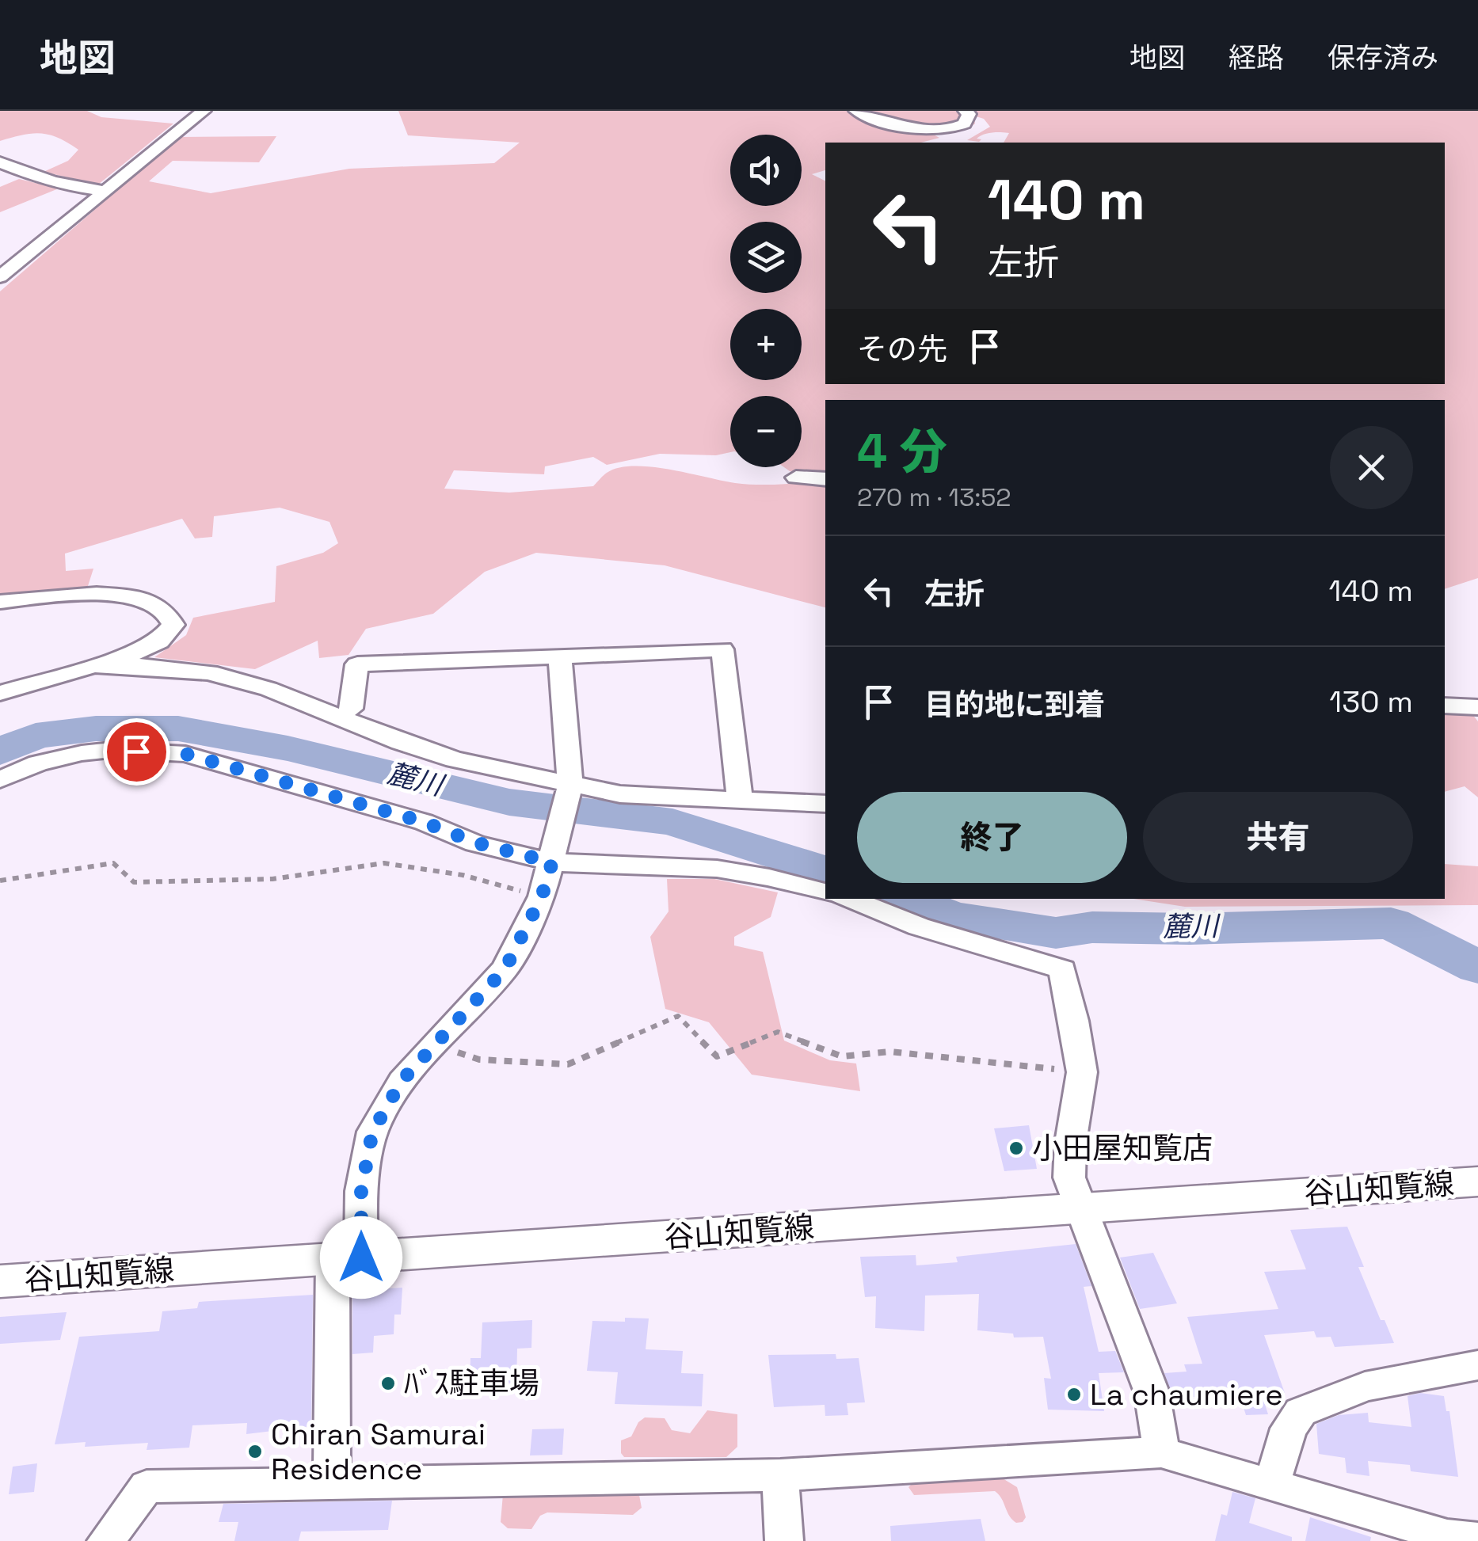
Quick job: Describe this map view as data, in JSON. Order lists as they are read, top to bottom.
{
  "streets": {
    "main road": ["谷山知覧線"]
  },
  "water": ["麓川"],
  "places": [
    "小田屋知覧店",
    "ﾊﾞｽ駐車場",
    "La chaumiere",
    "Chiran Samurai Residence"
  ],
  "page": {
    "header": "地図",
    "nav": ["地図", "経路", "保存済み"],
    "map_buttons": ["+", "−"],
    "turn": ["140 m", "左折"],
    "then": "その先",
    "heading": ["4 分", "270 m · 13:52"],
    "list": [
      {
        "name": "左折",
        "value": "140 m"
      },
      {
        "name": "目的地に到着",
        "value": "130 m"
      }
    ],
    "buttons": ["終了", "共有"]
  }
}
